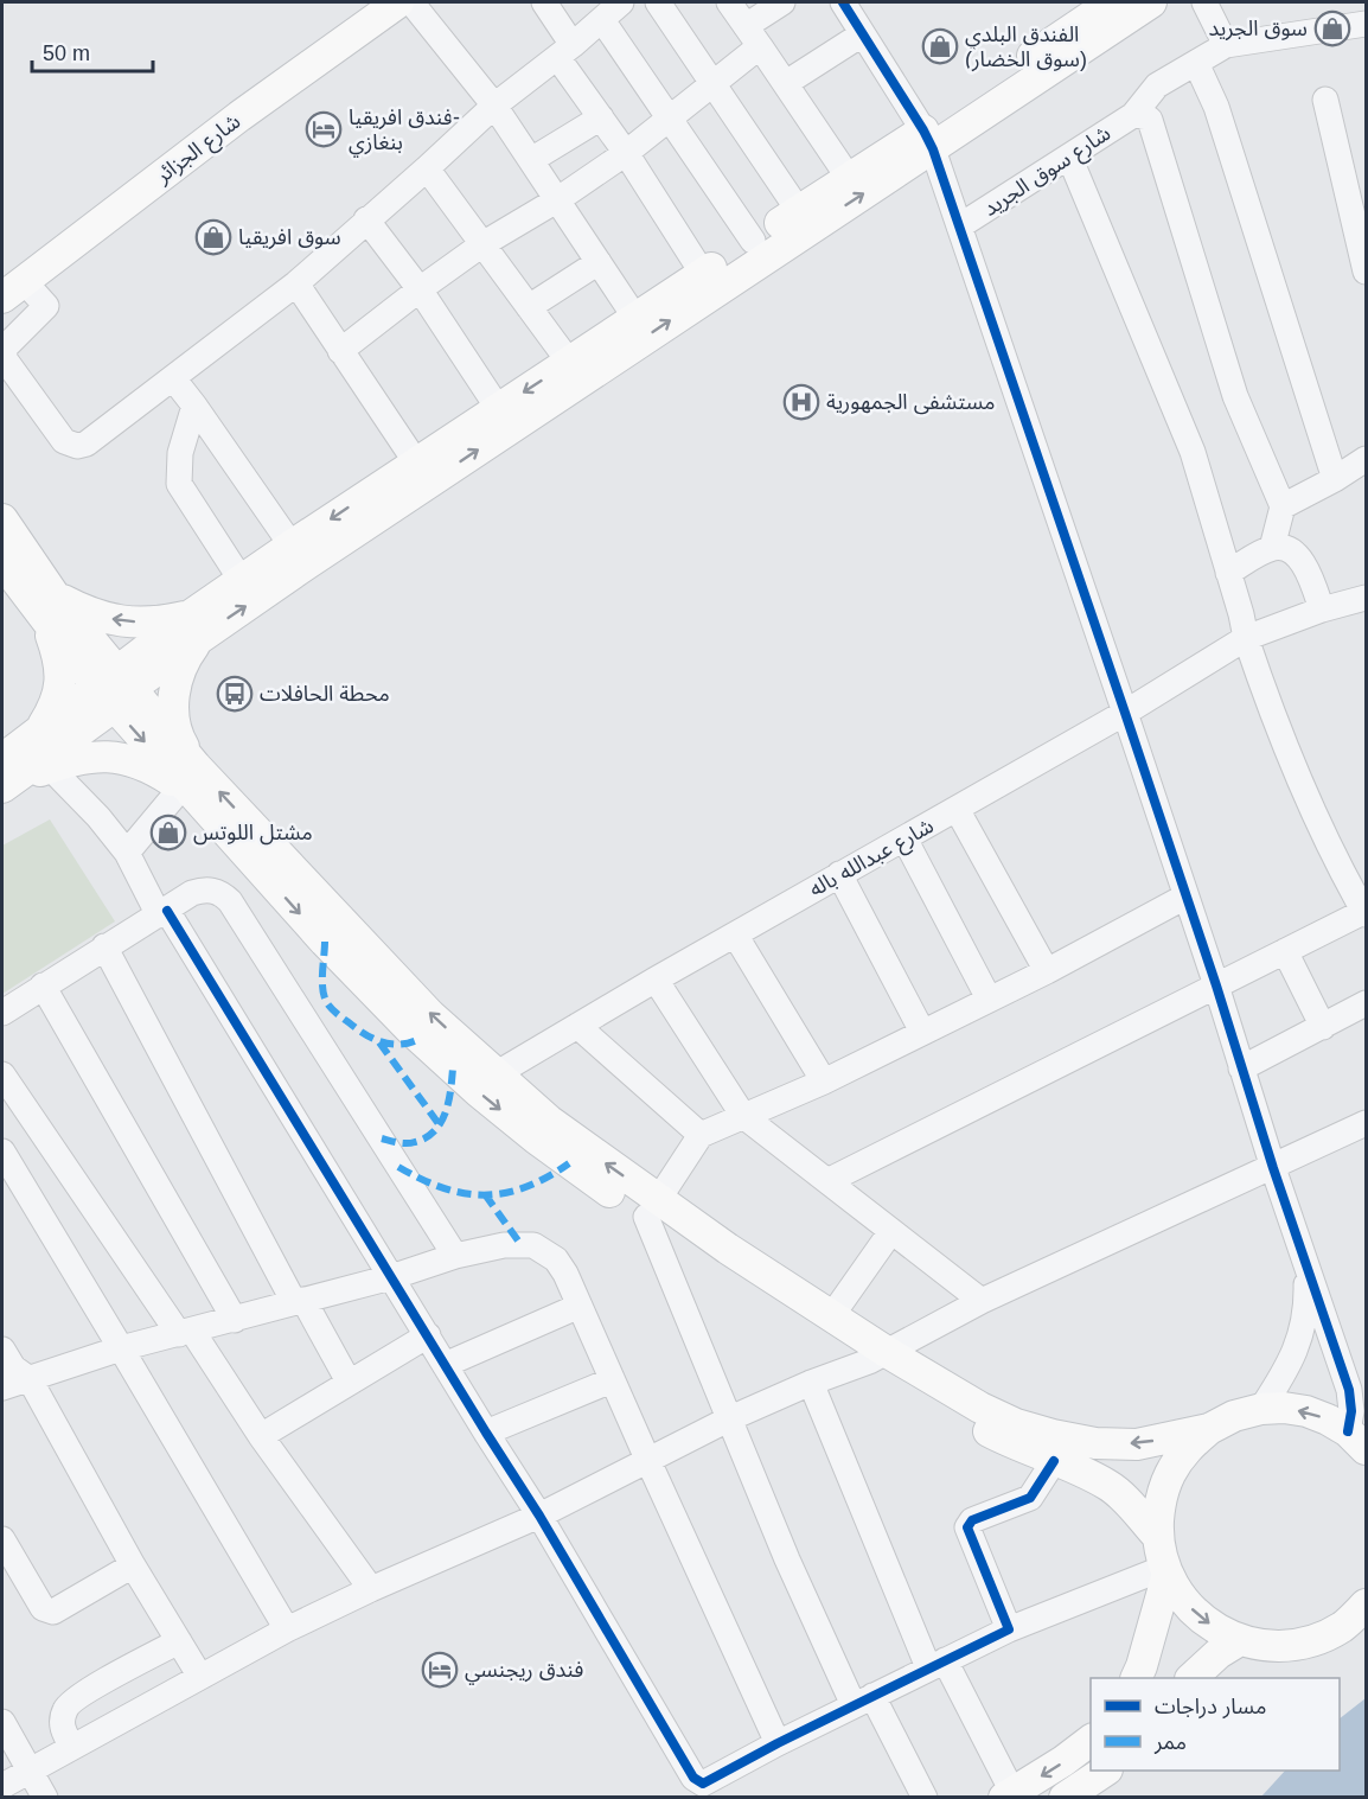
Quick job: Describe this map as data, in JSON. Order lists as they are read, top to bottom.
{
  "streets": {
    "main road": ["شارع الجزائر"],
    "street": ["شارع سوق الجريد", "شارع عبدالله باله"]
  },
  "places": {
    "shop": [
      "سوق الجريد",
      "الفندق البلدي (سوق الخضار)",
      "سوق افريقيا",
      "مشتل اللوتس"
    ],
    "hotel": ["فندق افريقيا- بنغازي", "فندق ريجنسي"],
    "hospital": ["مستشفى الجمهورية"],
    "bus stop": ["محطة الحافلات"]
  },
  "legend": ["مسار دراجات", "ممر"],
  "scale_bar": "50 m"
}
